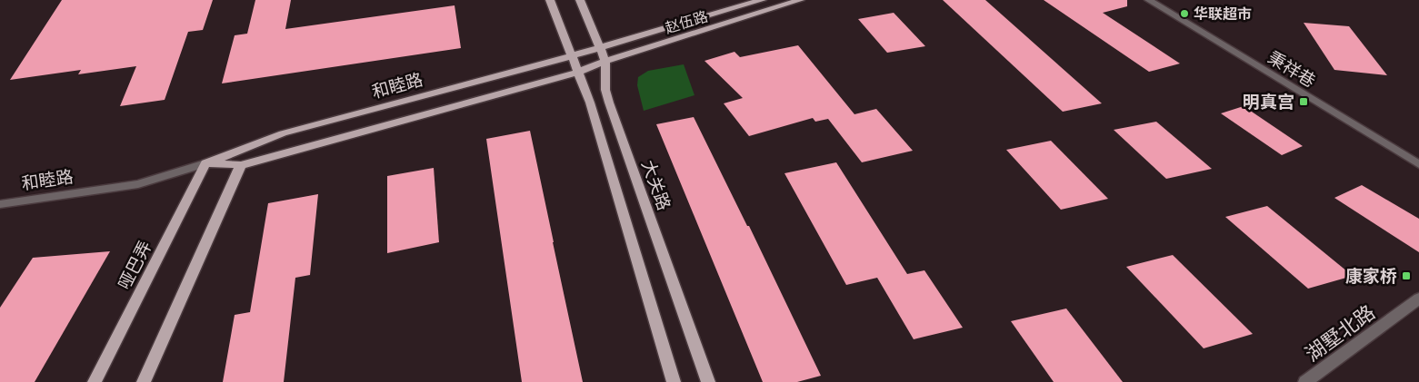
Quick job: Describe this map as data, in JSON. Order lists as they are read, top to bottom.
{
  "streets": {
    "main road": [
      "赵伍路",
      "和睦路",
      "大关路",
      "哑巴弄"
    ],
    "street": ["秉祥巷", "湖墅北路"]
  },
  "crossings": [
    ["赵伍路", "和睦路"],
    ["赵伍路", "大关路"],
    ["和睦路", "大关路"],
    ["和睦路", "哑巴弄"]
  ],
  "places": {
    "other": ["华联超市"],
    "transit": ["明真宫", "康家桥"]
  }
}
